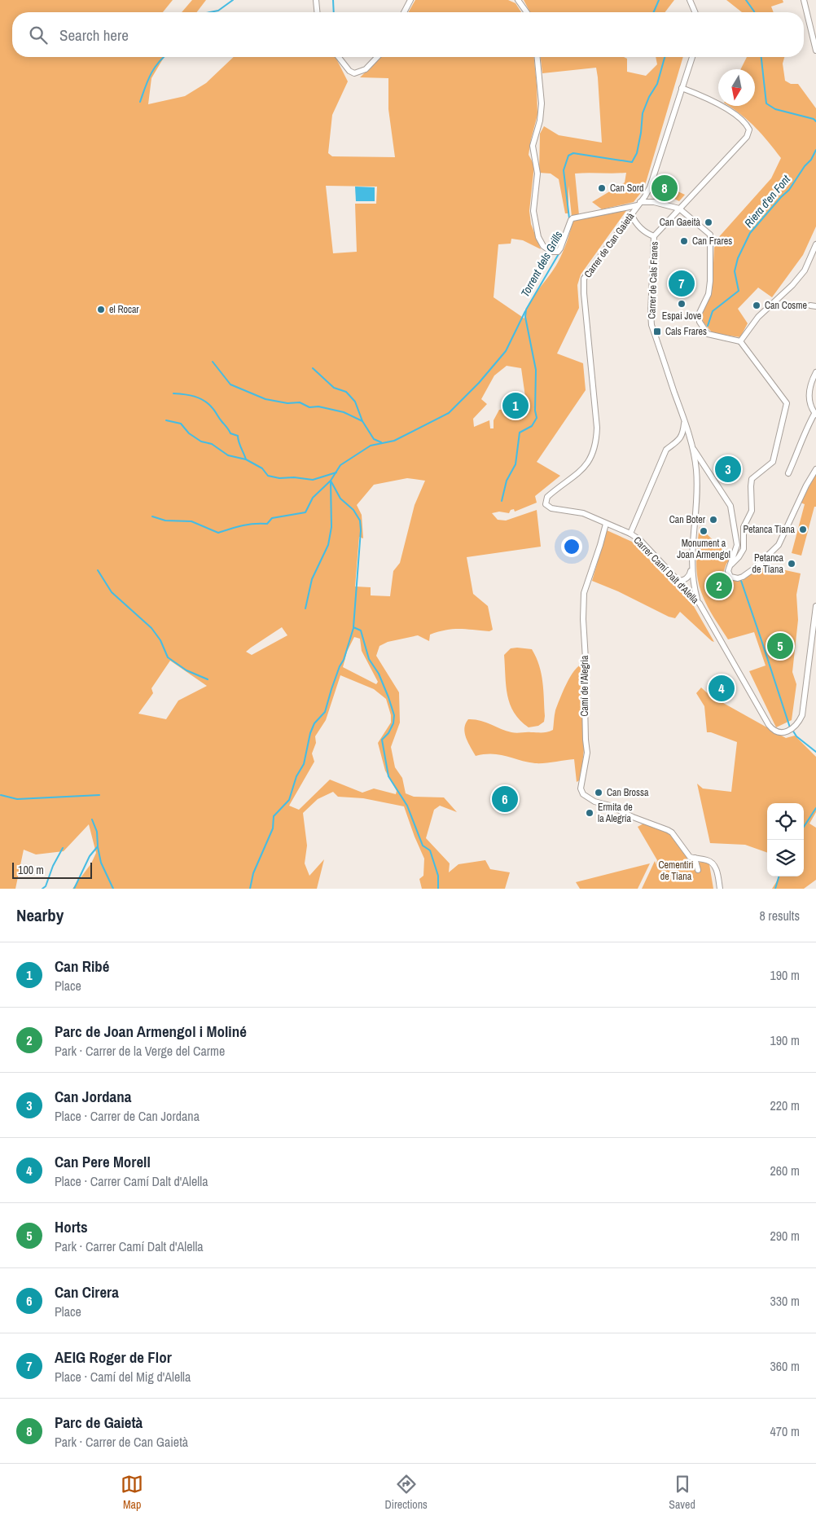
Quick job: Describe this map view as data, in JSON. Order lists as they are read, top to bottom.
{
  "streets": {
    "street": [
      "Carrer de Can Gaietà",
      "Carrer de Cals Frares",
      "Carrer Camí Dalt d'Alella",
      "Camí de l'Alegria"
    ]
  },
  "crossings": [
    ["Carrer de Can Gaietà", "Carrer de Cals Frares"],
    ["Carrer de Can Gaietà", "Carrer Camí Dalt d'Alella"],
    ["Carrer de Cals Frares", "Carrer Camí Dalt d'Alella"],
    ["Carrer Camí Dalt d'Alella", "Camí de l'Alegria"]
  ],
  "water": ["Riera d'en Font", "Torrent dels Grills"],
  "parks": ["Cementiri de Tiana"],
  "places": {
    "other": [
      "Can Sord",
      "Can Gaeità",
      "Can Frares",
      "Espai Jove",
      "Can Cosme",
      "el Rocar",
      "Can Boter",
      "Petanca Tiana",
      "Monument a Joan Armengol",
      "Petanca de Tiana",
      "Can Brossa",
      "Ermita de la Alegría"
    ],
    "transit": ["Cals Frares"]
  },
  "scale_bar": "100 m",
  "north": "bottom",
  "page": {
    "search": "Search here",
    "pins": [
      "8",
      "7",
      "1",
      "3",
      "2",
      "5",
      "4",
      "6"
    ],
    "scale": "100 m",
    "heading": ["Nearby", "8 results"],
    "list": [
      {
        "mark": "1",
        "name": "Can Ribé",
        "note": "Place",
        "value": "190 m"
      },
      {
        "mark": "2",
        "name": "Parc de Joan Armengol i Moliné",
        "note": "Park · Carrer de la Verge del Carme",
        "value": "190 m"
      },
      {
        "mark": "3",
        "name": "Can Jordana",
        "note": "Place · Carrer de Can Jordana",
        "value": "220 m"
      },
      {
        "mark": "4",
        "name": "Can Pere Morell",
        "note": "Place · Carrer Camí Dalt d'Alella",
        "value": "260 m"
      },
      {
        "mark": "5",
        "name": "Horts",
        "note": "Park · Carrer Camí Dalt d'Alella",
        "value": "290 m"
      },
      {
        "mark": "6",
        "name": "Can Cirera",
        "note": "Place",
        "value": "330 m"
      },
      {
        "mark": "7",
        "name": "AEIG Roger de Flor",
        "note": "Place · Camí del Mig d'Alella",
        "value": "360 m"
      },
      {
        "mark": "8",
        "name": "Parc de Gaietà",
        "note": "Park · Carrer de Can Gaietà",
        "value": "470 m"
      }
    ],
    "nav": ["Map", "Directions", "Saved"]
  }
}
